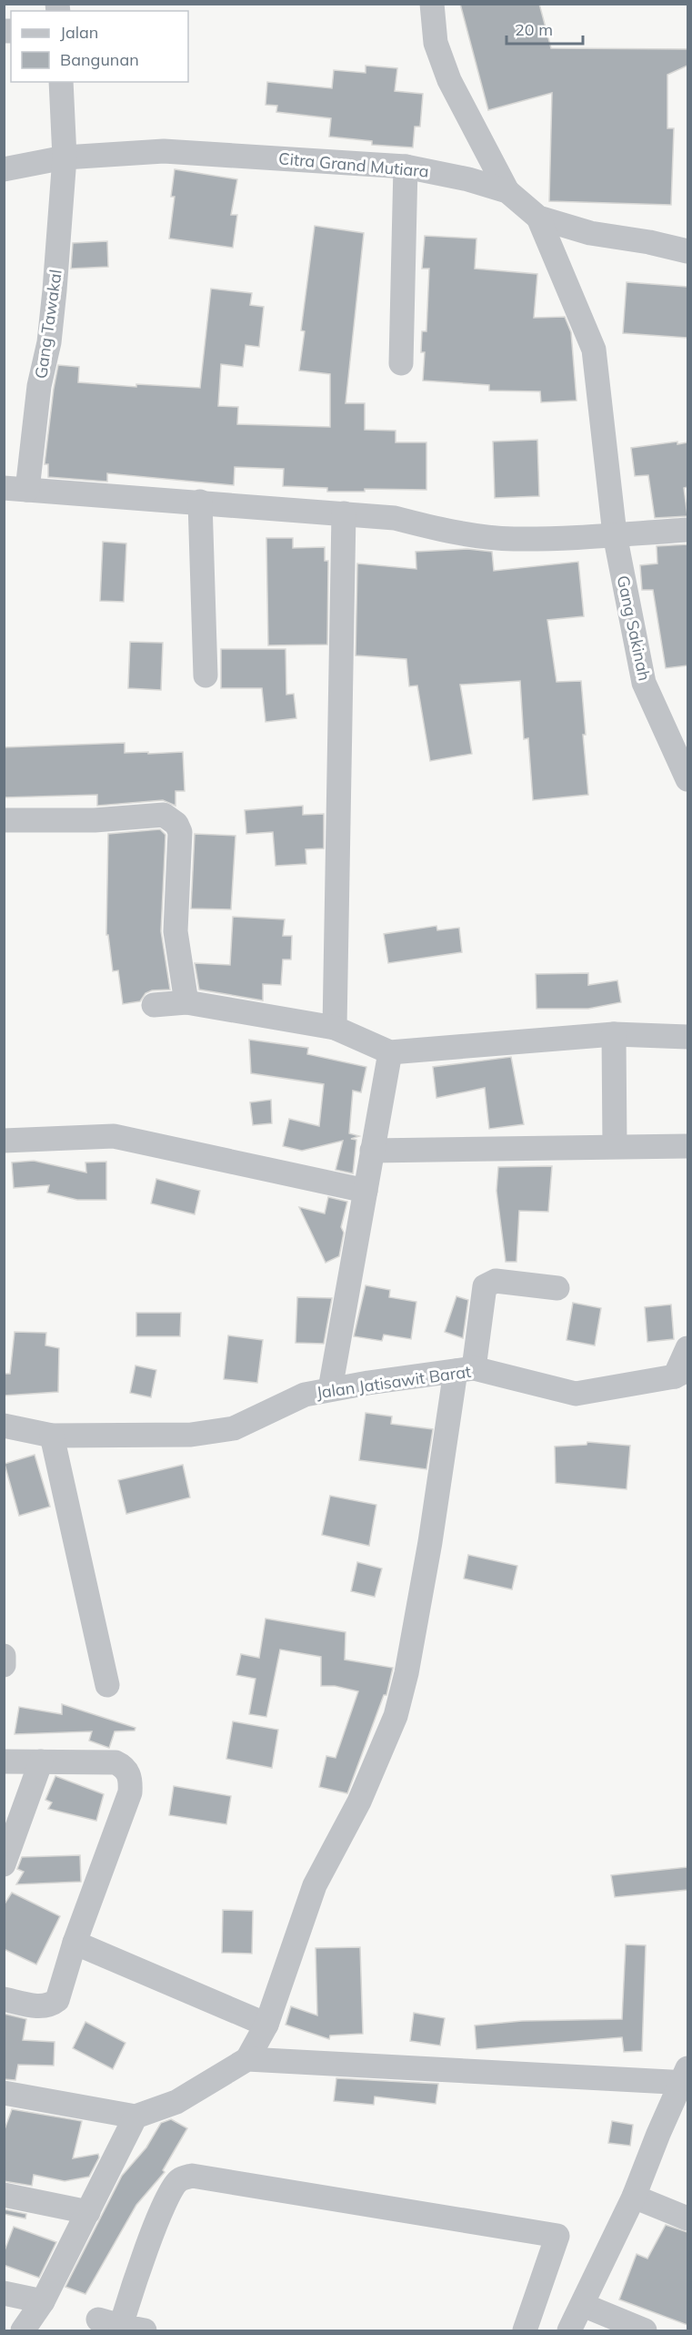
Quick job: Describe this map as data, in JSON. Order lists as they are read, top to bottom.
{
  "streets": {
    "street": [
      "Citra Grand Mutiara",
      "Gang Tawakal",
      "Gang Sakinah",
      "Jalan Jatisawit Barat"
    ]
  },
  "crossings": [
    ["Citra Grand Mutiara", "Gang Tawakal"],
    ["Citra Grand Mutiara", "Gang Sakinah"]
  ],
  "legend": ["Jalan", "Bangunan"],
  "scale_bar": "20 m"
}
